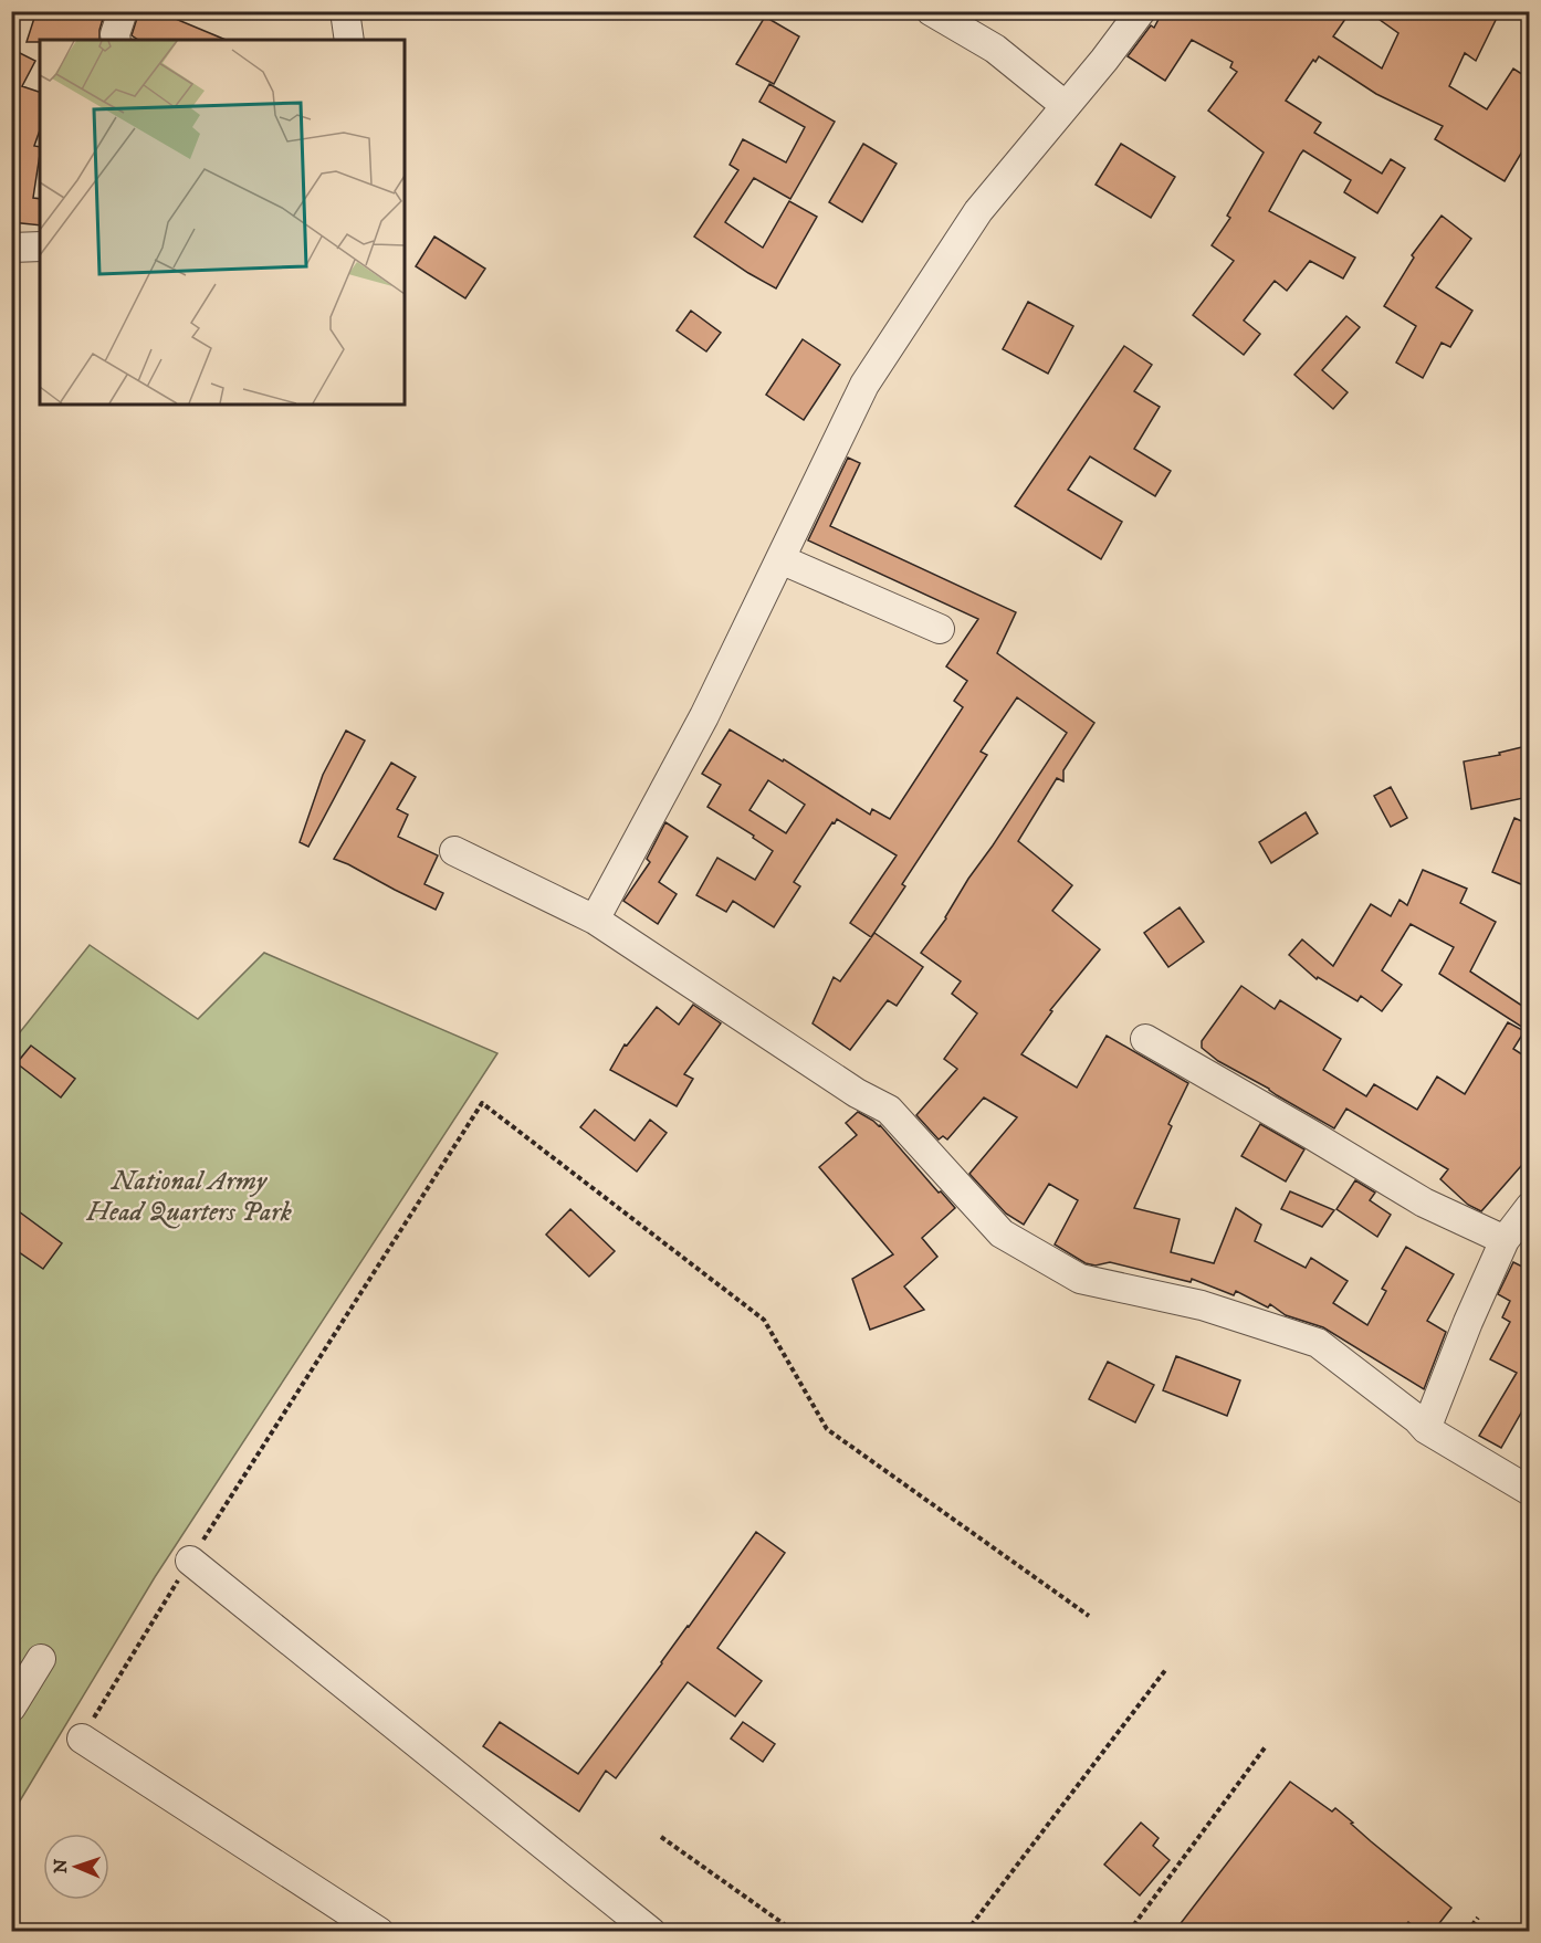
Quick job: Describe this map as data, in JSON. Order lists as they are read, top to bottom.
{
  "parks": ["National Army Head Quarters Park"],
  "north": "left"
}
